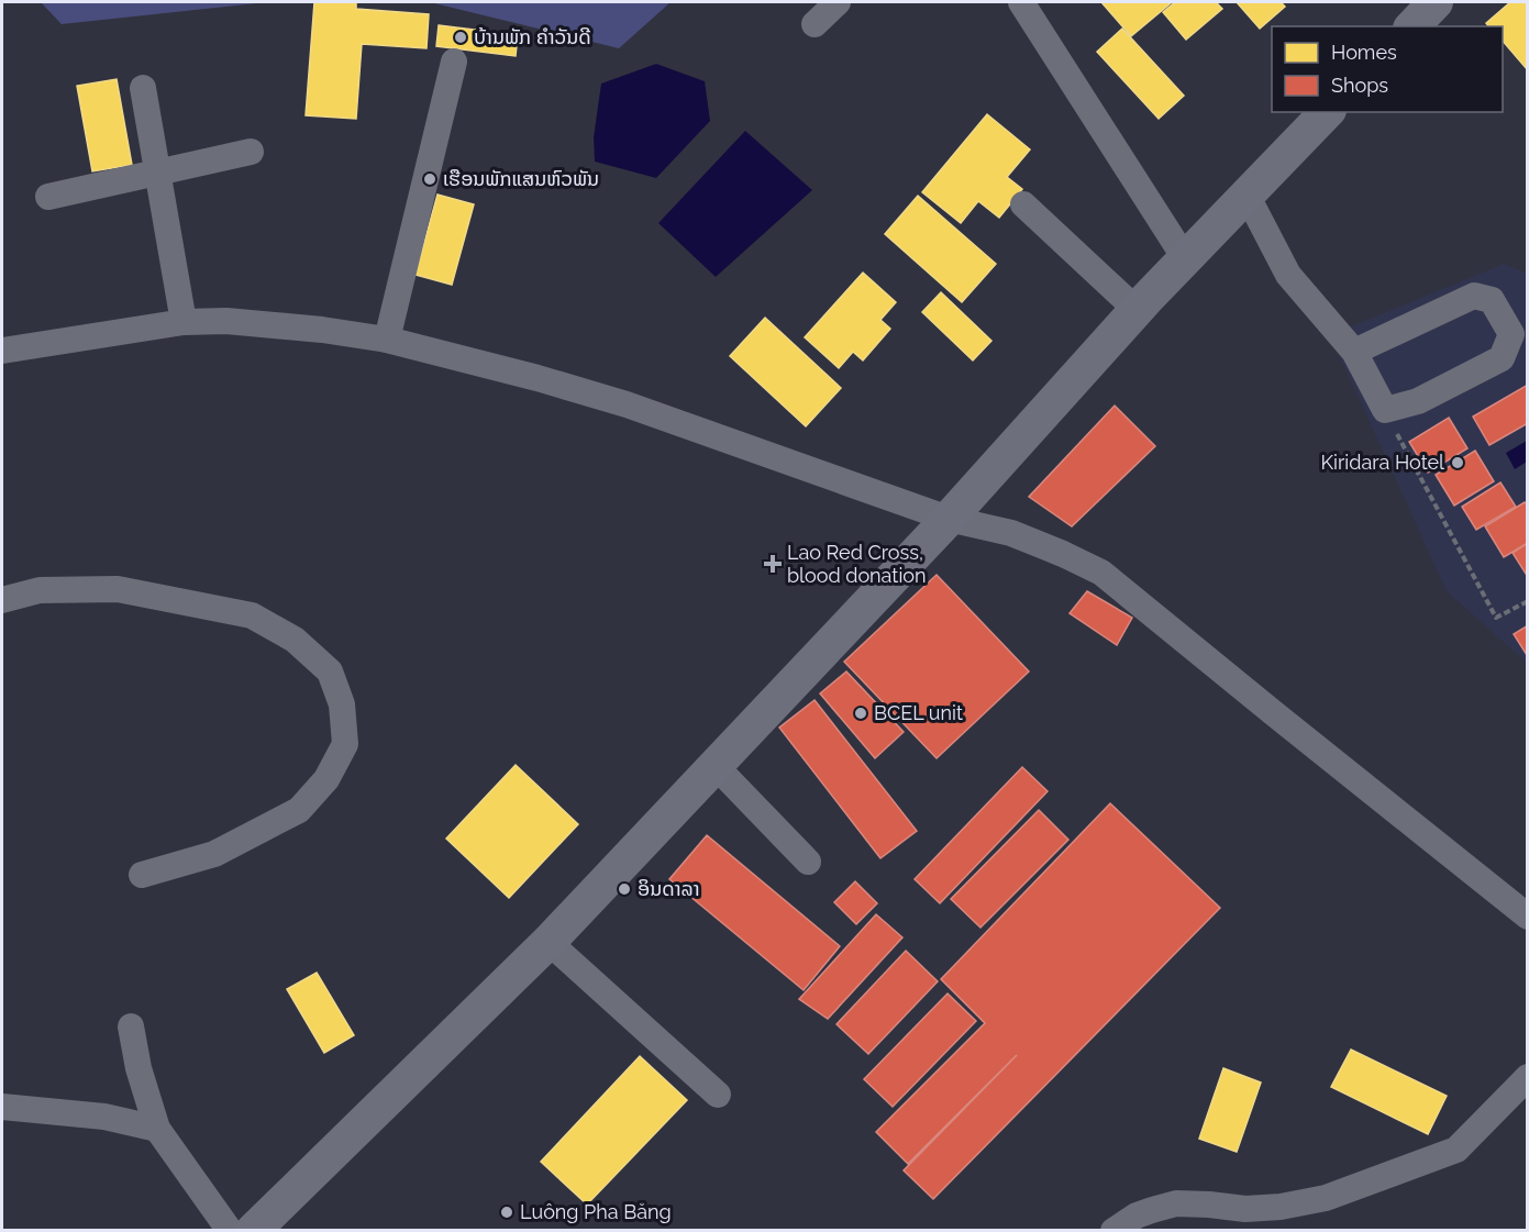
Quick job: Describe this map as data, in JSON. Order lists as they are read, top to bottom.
{
  "places": {
    "other": [
      "ບ້ານພັກ ຄໍາວັນດີ",
      "ເຮືອນພັກແສນຫົວພັນ",
      "Kiridara Hotel",
      "BCEL unit",
      "ອິນດາລາ",
      "Luông Pha Băng"
    ],
    "health": ["Lao Red Cross, blood donation"]
  },
  "legend": ["Homes", "Shops"]
}
